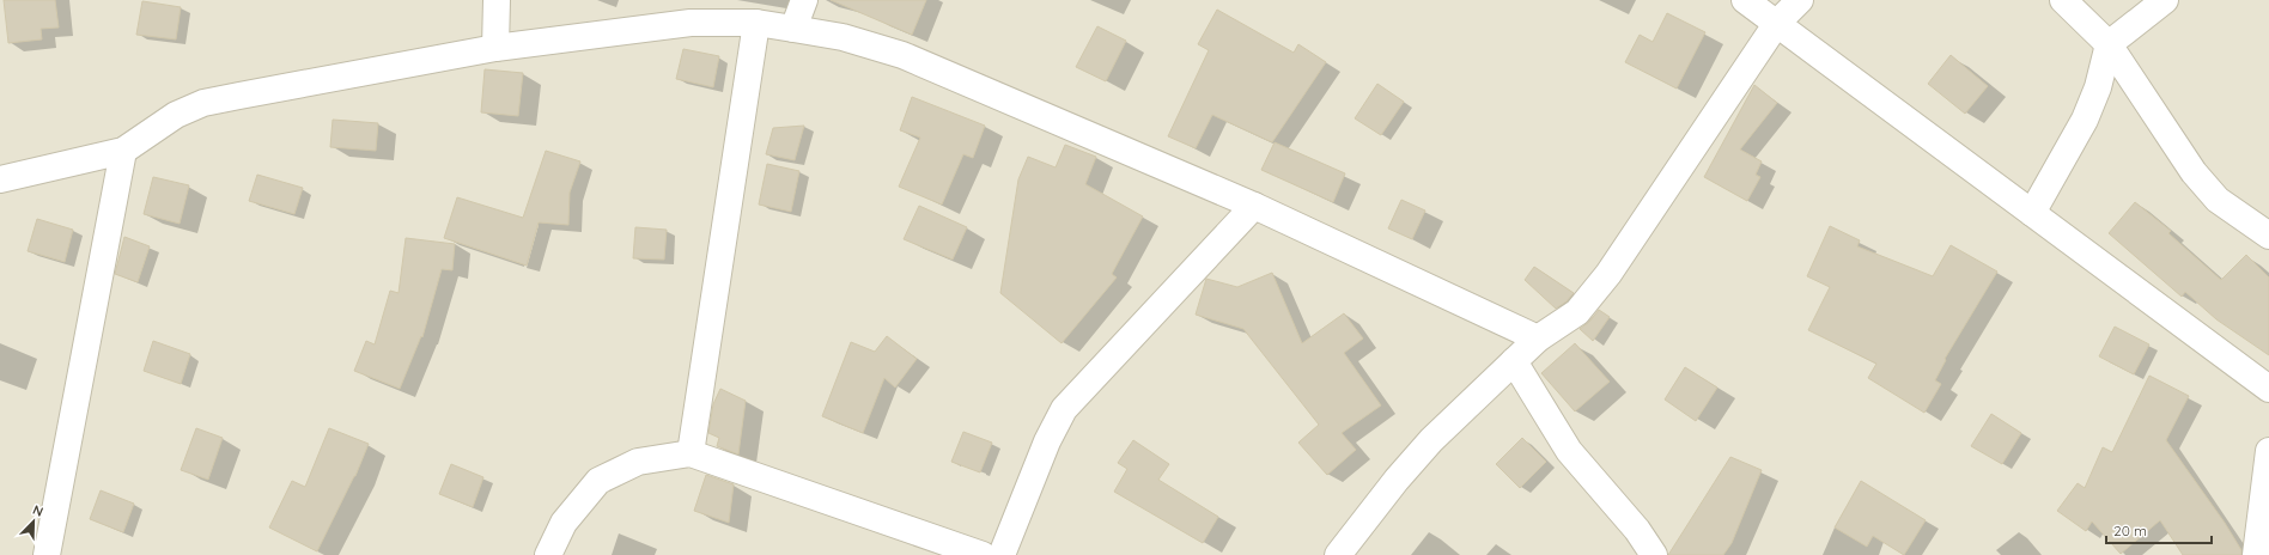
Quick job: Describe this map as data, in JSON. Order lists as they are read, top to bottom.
{
  "scale_bar": "20 m",
  "north": "top right"
}
